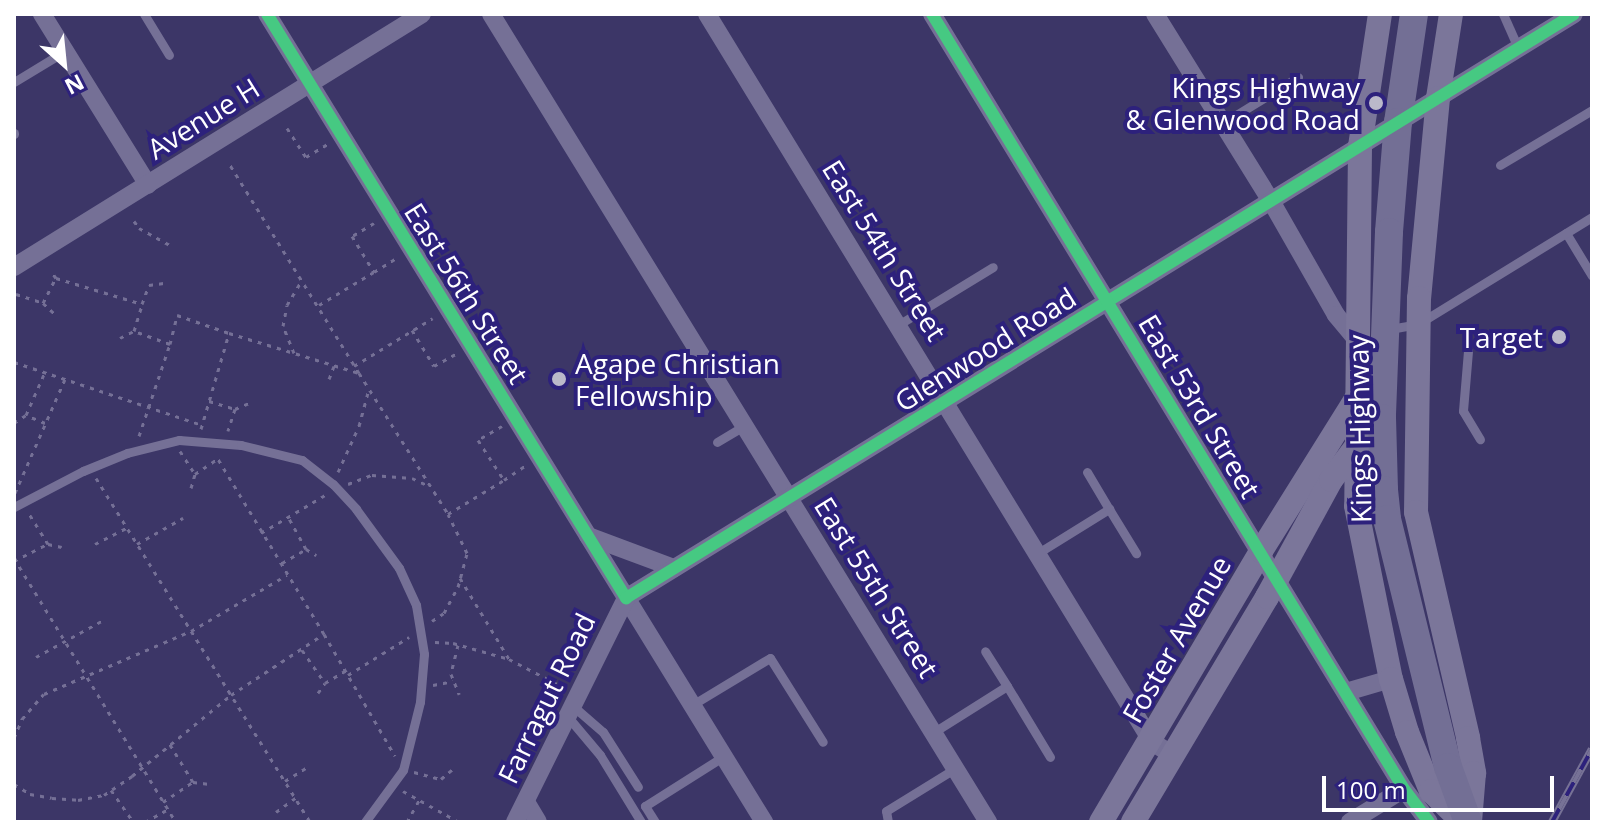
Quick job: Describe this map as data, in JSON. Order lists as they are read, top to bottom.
{
  "streets": {
    "main road": ["Kings Highway"],
    "street": [
      "Avenue H",
      "East 54th Street",
      "East 56th Street",
      "Glenwood Road",
      "East 53rd Street",
      "East 55th Street",
      "Foster Avenue",
      "Farragut Road"
    ]
  },
  "crossings": [
    ["Avenue H", "East 56th Street"],
    ["East 54th Street", "Glenwood Road"],
    ["East 54th Street", "Foster Avenue"],
    ["East 56th Street", "Glenwood Road"],
    ["East 56th Street", "Farragut Road"],
    ["Glenwood Road", "East 53rd Street"],
    ["Glenwood Road", "Kings Highway"],
    ["Glenwood Road", "East 55th Street"],
    ["Glenwood Road", "Farragut Road"],
    ["East 53rd Street", "Foster Avenue"],
    ["Kings Highway", "Foster Avenue"]
  ],
  "places": ["Kings Highway & Glenwood Road", "Target", "Agape Christian Fellowship"],
  "scale_bar": "100 m",
  "north": "bottom right"
}
